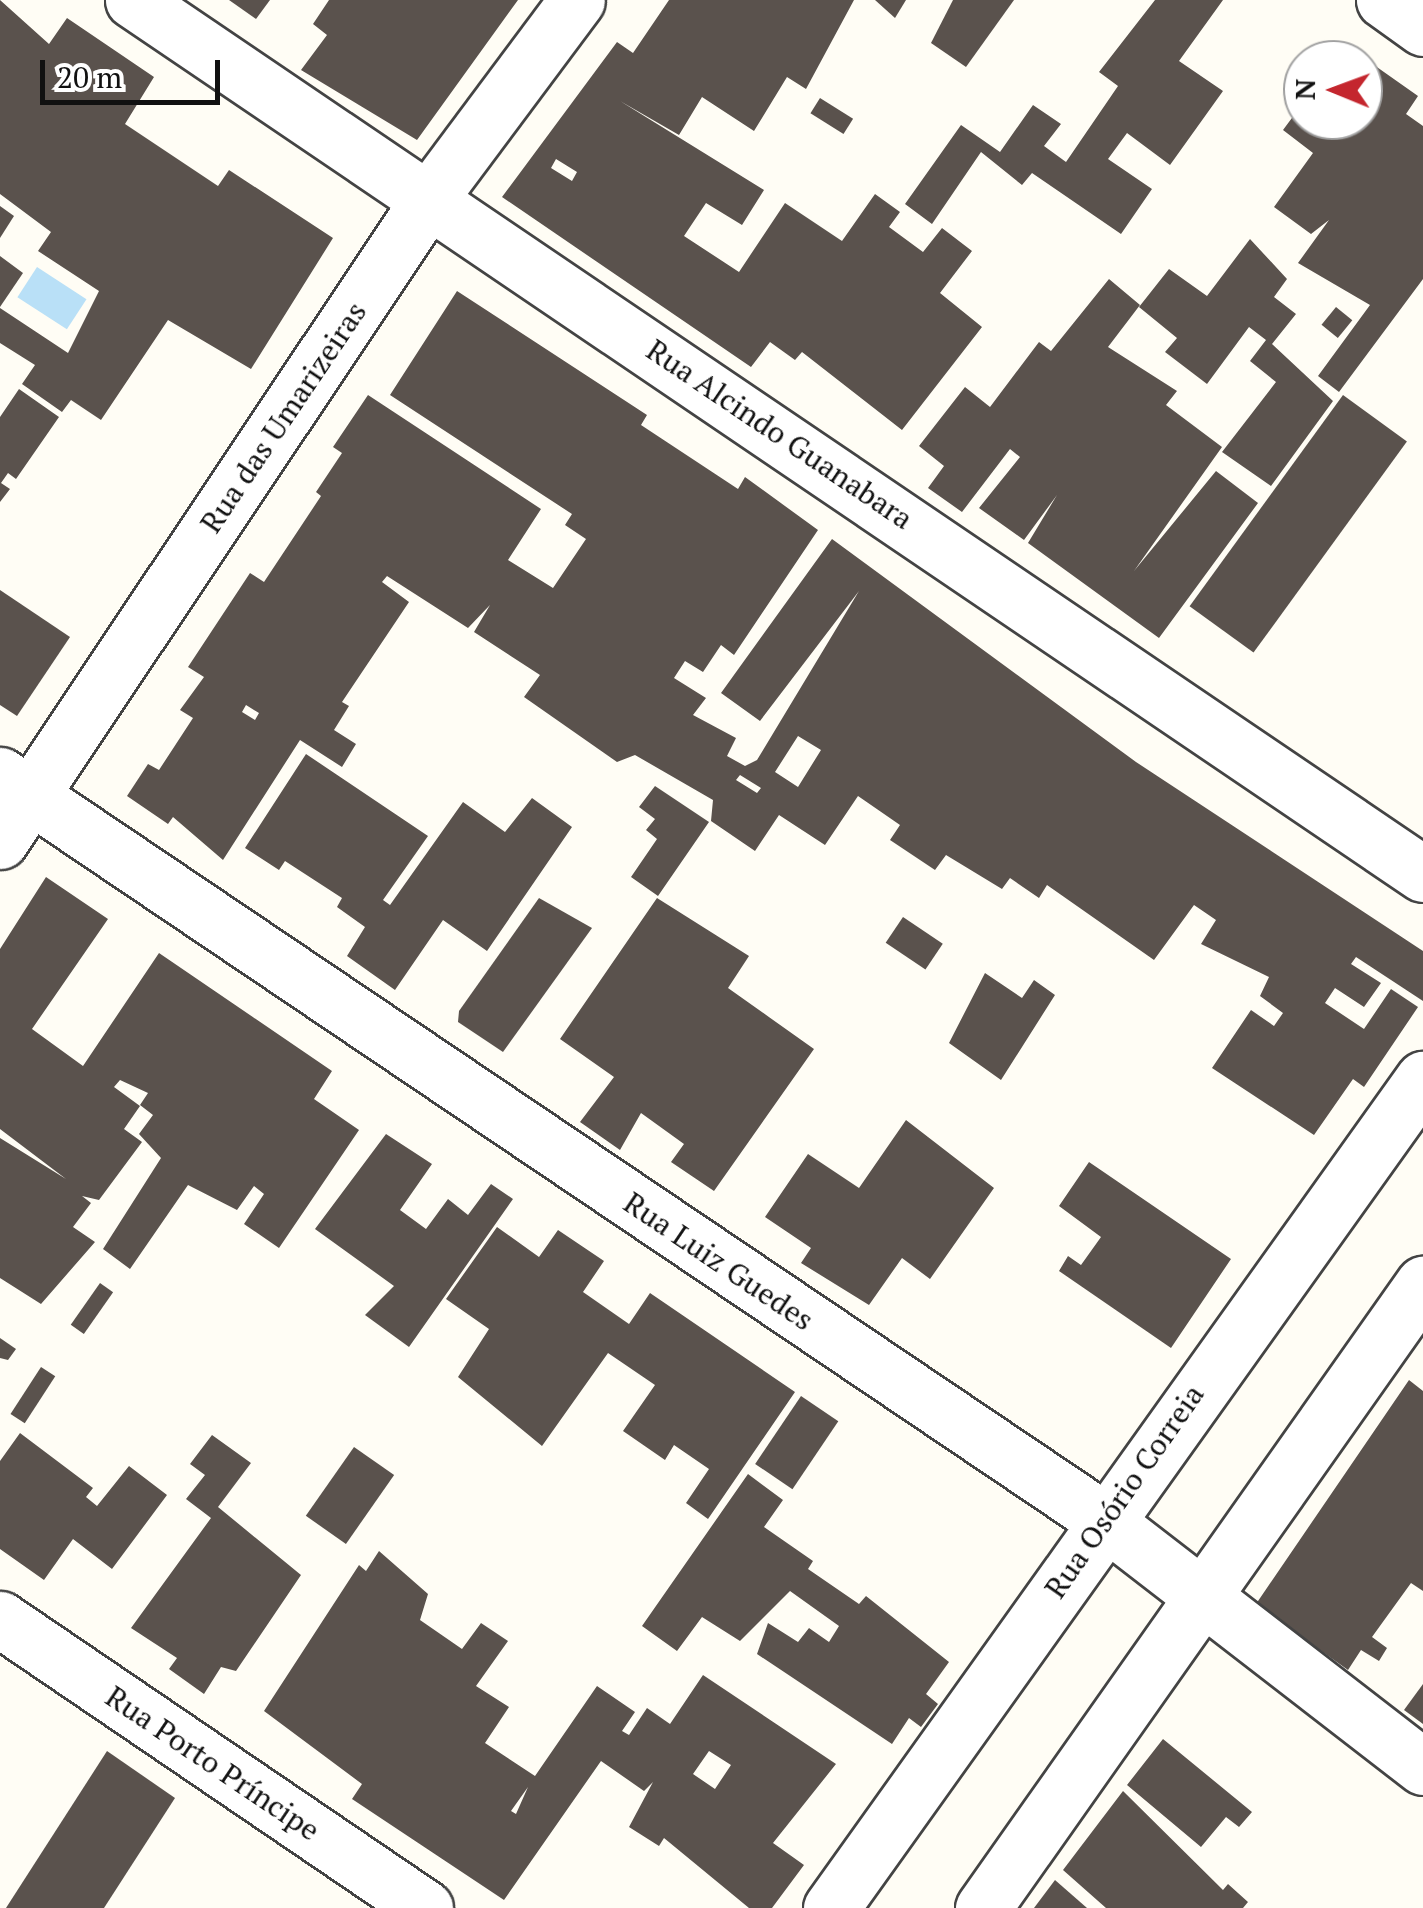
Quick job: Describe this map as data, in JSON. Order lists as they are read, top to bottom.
{
  "streets": {
    "street": [
      "Rua das Umarizeiras",
      "Rua Alcindo Guanabara",
      "Rua Luiz Guedes",
      "Rua Osório Correia",
      "Rua Porto Príncipe"
    ]
  },
  "crossings": [
    ["Rua das Umarizeiras", "Rua Alcindo Guanabara"],
    ["Rua das Umarizeiras", "Rua Luiz Guedes"],
    ["Rua Luiz Guedes", "Rua Osório Correia"]
  ],
  "scale_bar": "20 m",
  "north": "left"
}
